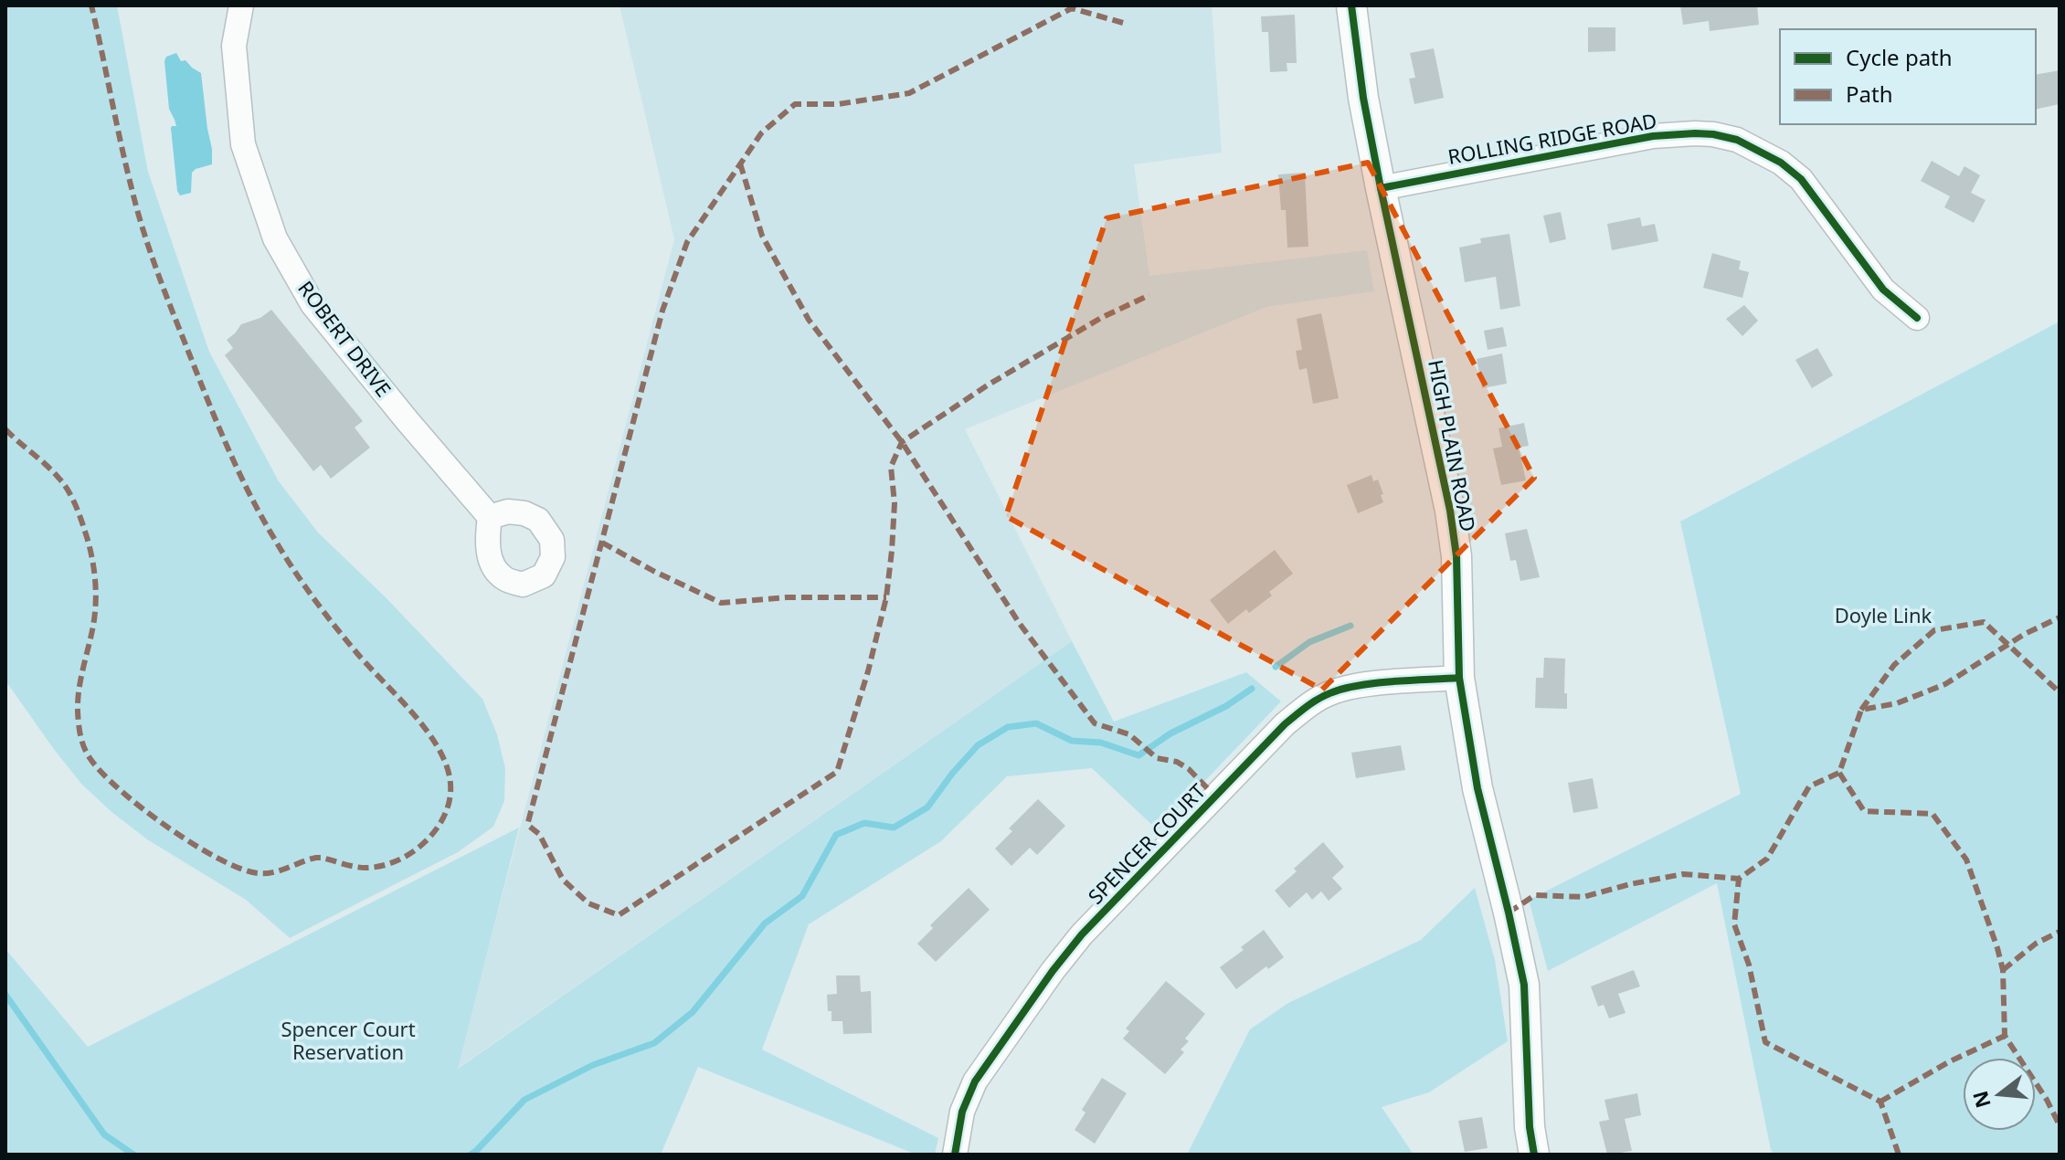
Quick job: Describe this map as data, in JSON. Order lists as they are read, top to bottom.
{
  "streets": {
    "street": [
      "ROLLING RIDGE ROAD",
      "ROBERT DRIVE",
      "HIGH PLAIN ROAD",
      "SPENCER COURT"
    ]
  },
  "crossings": [
    ["ROLLING RIDGE ROAD", "HIGH PLAIN ROAD"],
    ["HIGH PLAIN ROAD", "SPENCER COURT"]
  ],
  "parks": ["Doyle Link", "Spencer Court Reservation"],
  "legend": ["Cycle path", "Path"],
  "north": "left"
}
